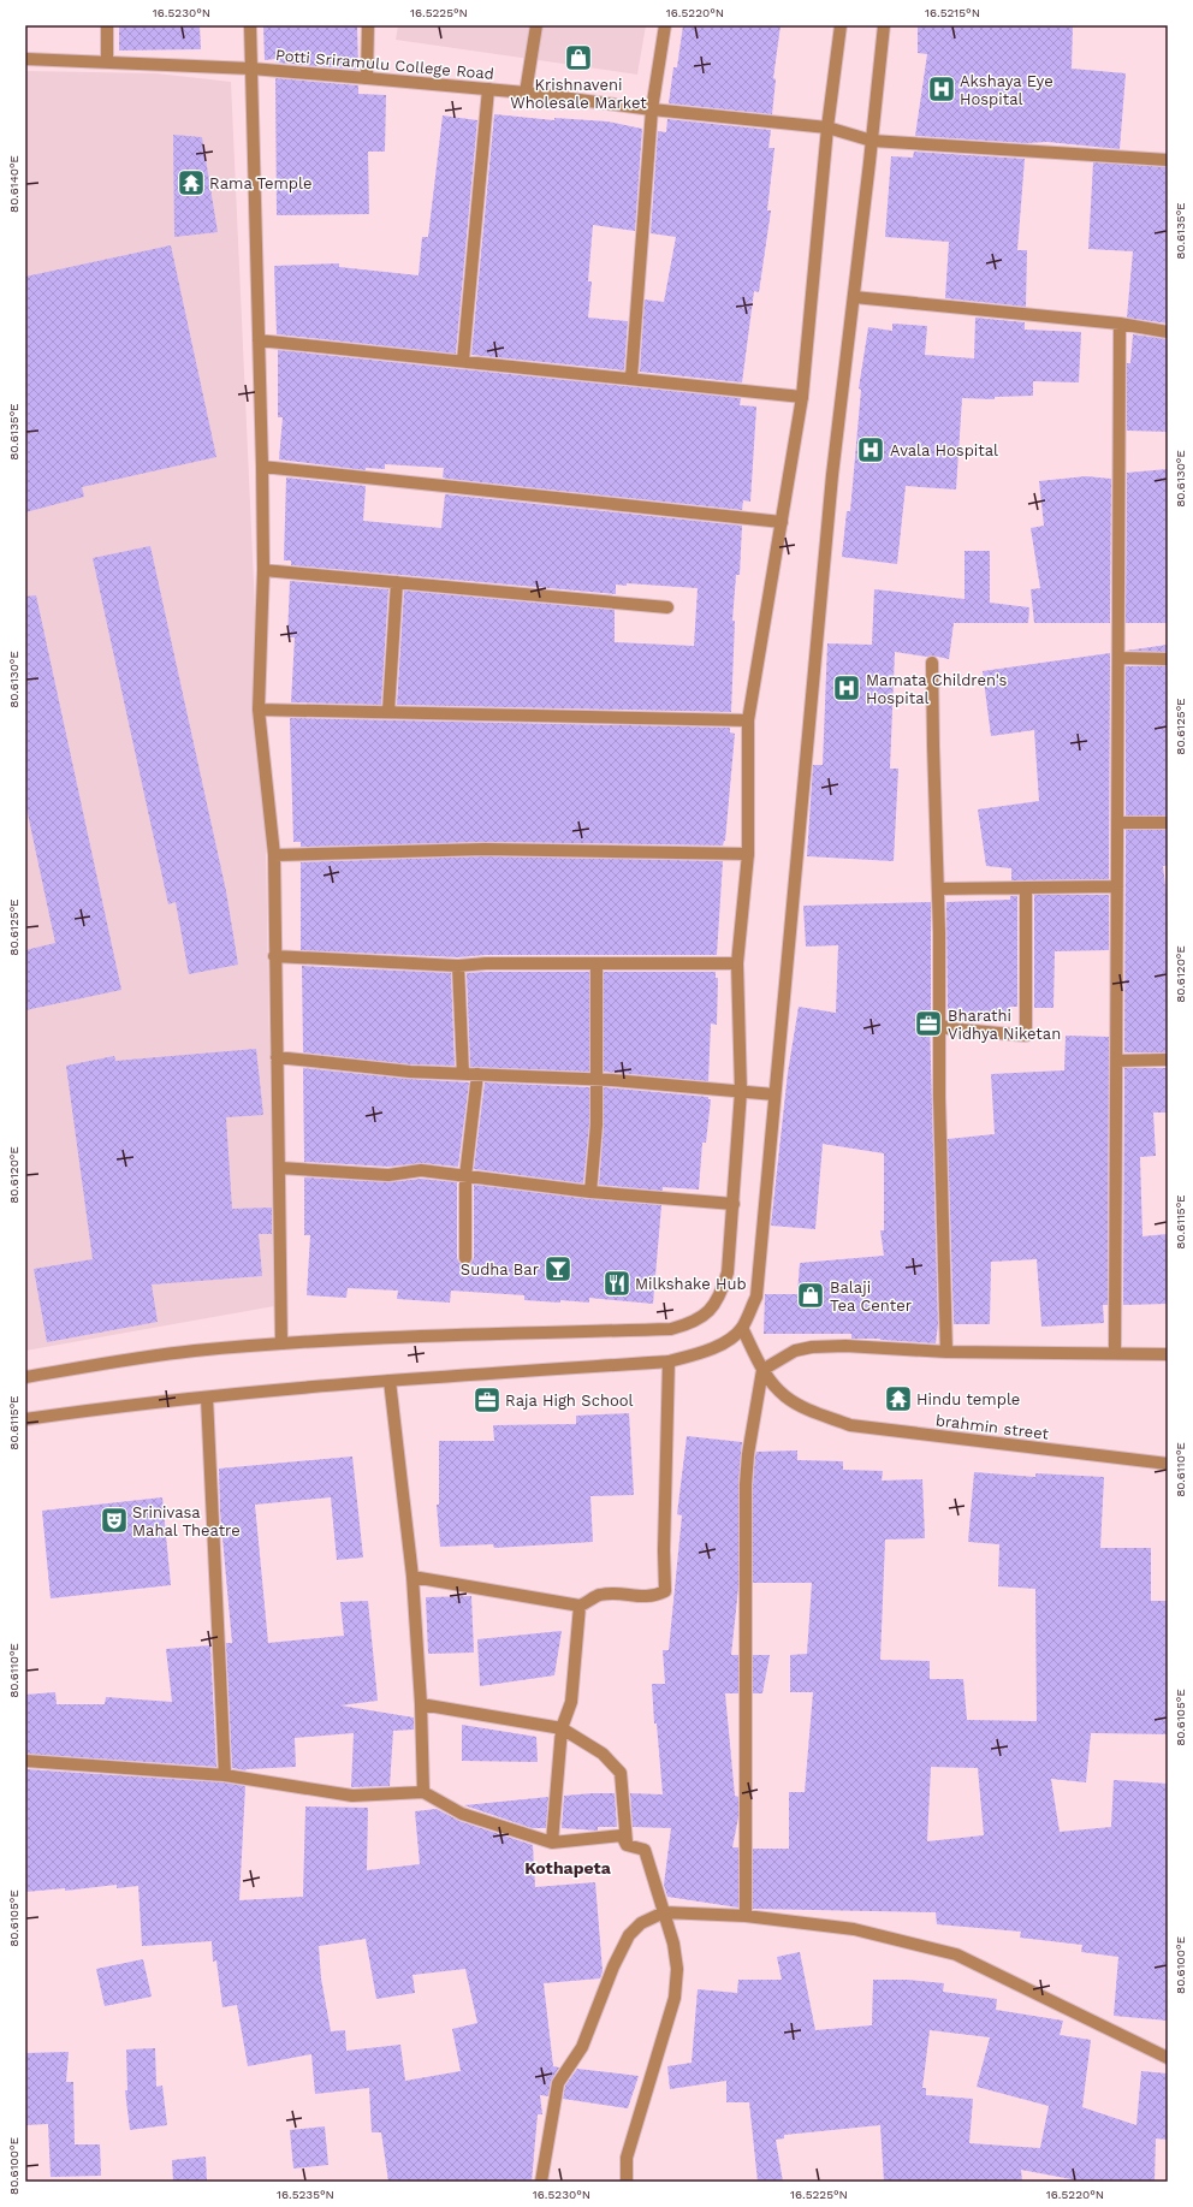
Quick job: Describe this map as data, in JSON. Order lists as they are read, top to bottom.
{
  "streets": {
    "street": ["Potti Sriramulu College Road", "brahmin street"]
  },
  "districts": ["Kothapeta"],
  "places": {
    "shop": ["Krishnaveni Wholesale Market", "Balaji Tea Center"],
    "hospital": ["Akshaya Eye Hospital", "Avala Hospital", "Mamata Children's Hospital"],
    "temple": ["Rama Temple", "Hindu temple"],
    "office": ["Bharathi Vidhya Niketan", "Raja High School"],
    "bar": ["Sudha Bar"],
    "restaurant": ["Milkshake Hub"],
    "theatre": ["Srinivasa Mahal Theatre"]
  },
  "coordinates": [
    "16.5230°N",
    "16.5225°N",
    "16.5220°N",
    "16.5215°N",
    "80.6140°E",
    "80.6135°E",
    "80.6130°E",
    "80.6125°E",
    "80.6120°E",
    "80.6115°E",
    "80.6110°E",
    "80.6105°E",
    "80.6100°E",
    "16.5235°N"
  ]
}
